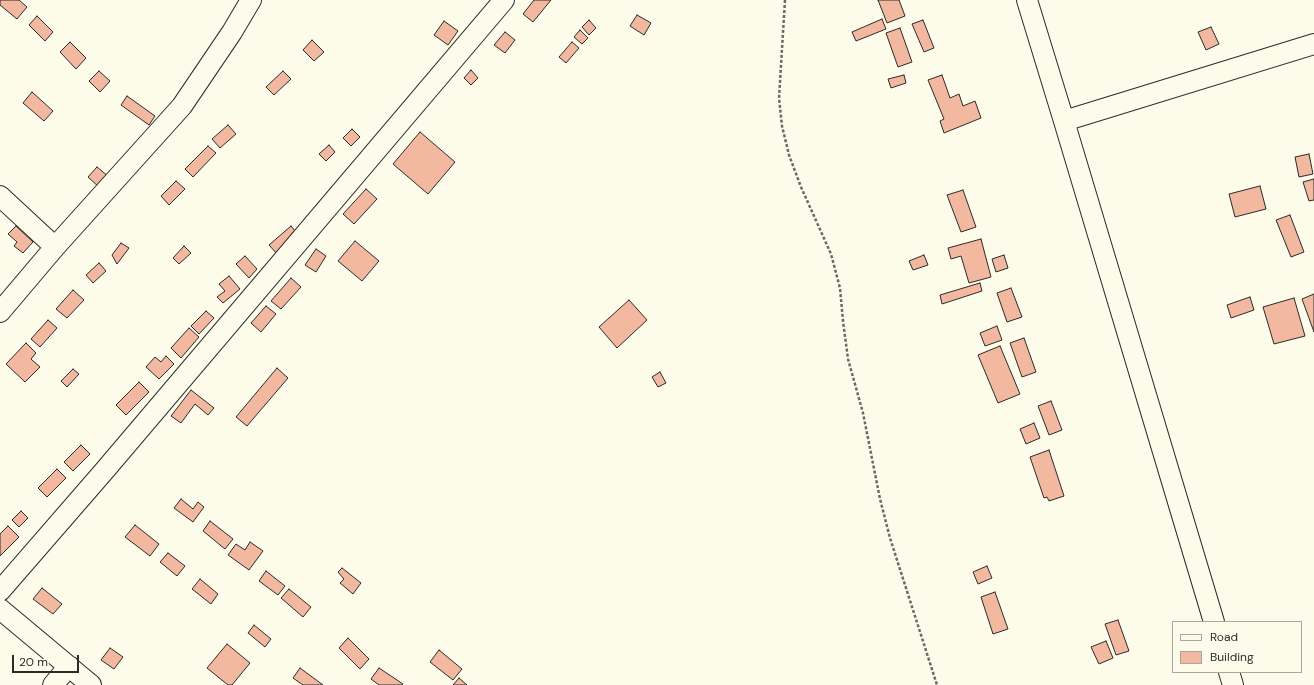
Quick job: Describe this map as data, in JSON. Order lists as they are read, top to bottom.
{
  "legend": ["Road", "Building"],
  "scale_bar": "20 m"
}
